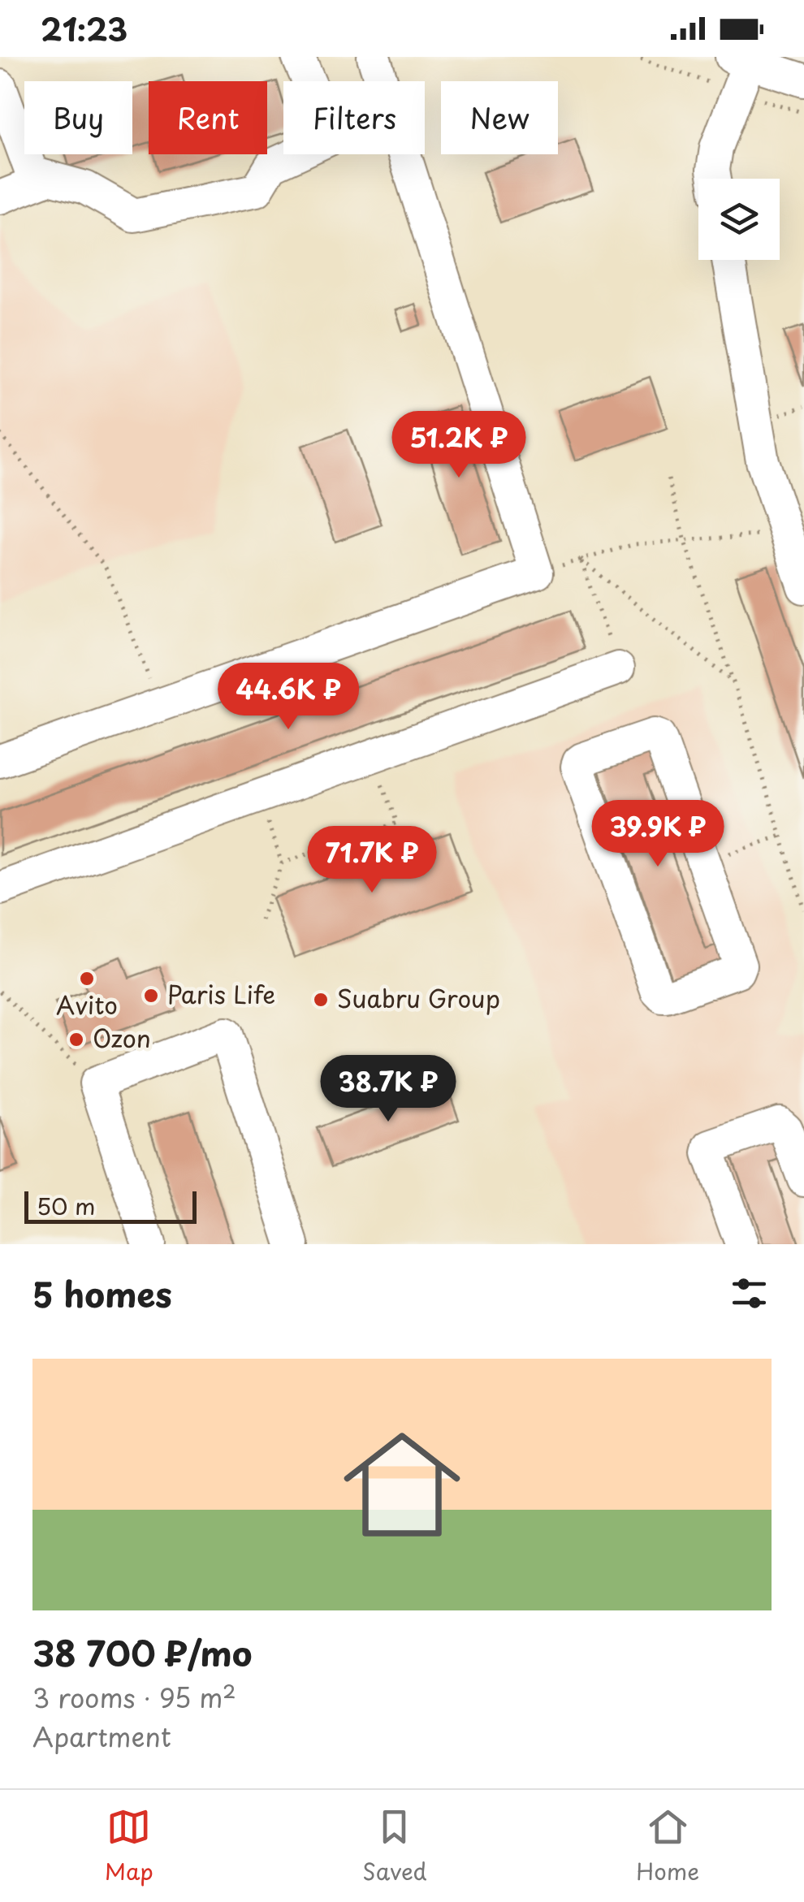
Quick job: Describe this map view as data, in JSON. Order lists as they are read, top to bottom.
{
  "places": [
    "Avito",
    "Paris Life",
    "Suabru Group",
    "Ozon"
  ],
  "scale_bar": "50 m",
  "page": {
    "status": "21:23",
    "chip": [
      "Buy",
      "Rent",
      "Filters",
      "New"
    ],
    "price": [
      "51.2K ₽",
      "44.6K ₽",
      "39.9K ₽",
      "71.7K ₽",
      "38.7K ₽"
    ],
    "scale": "50 m",
    "heading": "5 homes",
    "list": [
      {
        "name": "38 700 ₽/mo",
        "note": "3 rooms · 95 m² · Apartment"
      }
    ],
    "tabs": ["Map", "Saved", "Home"]
  }
}
